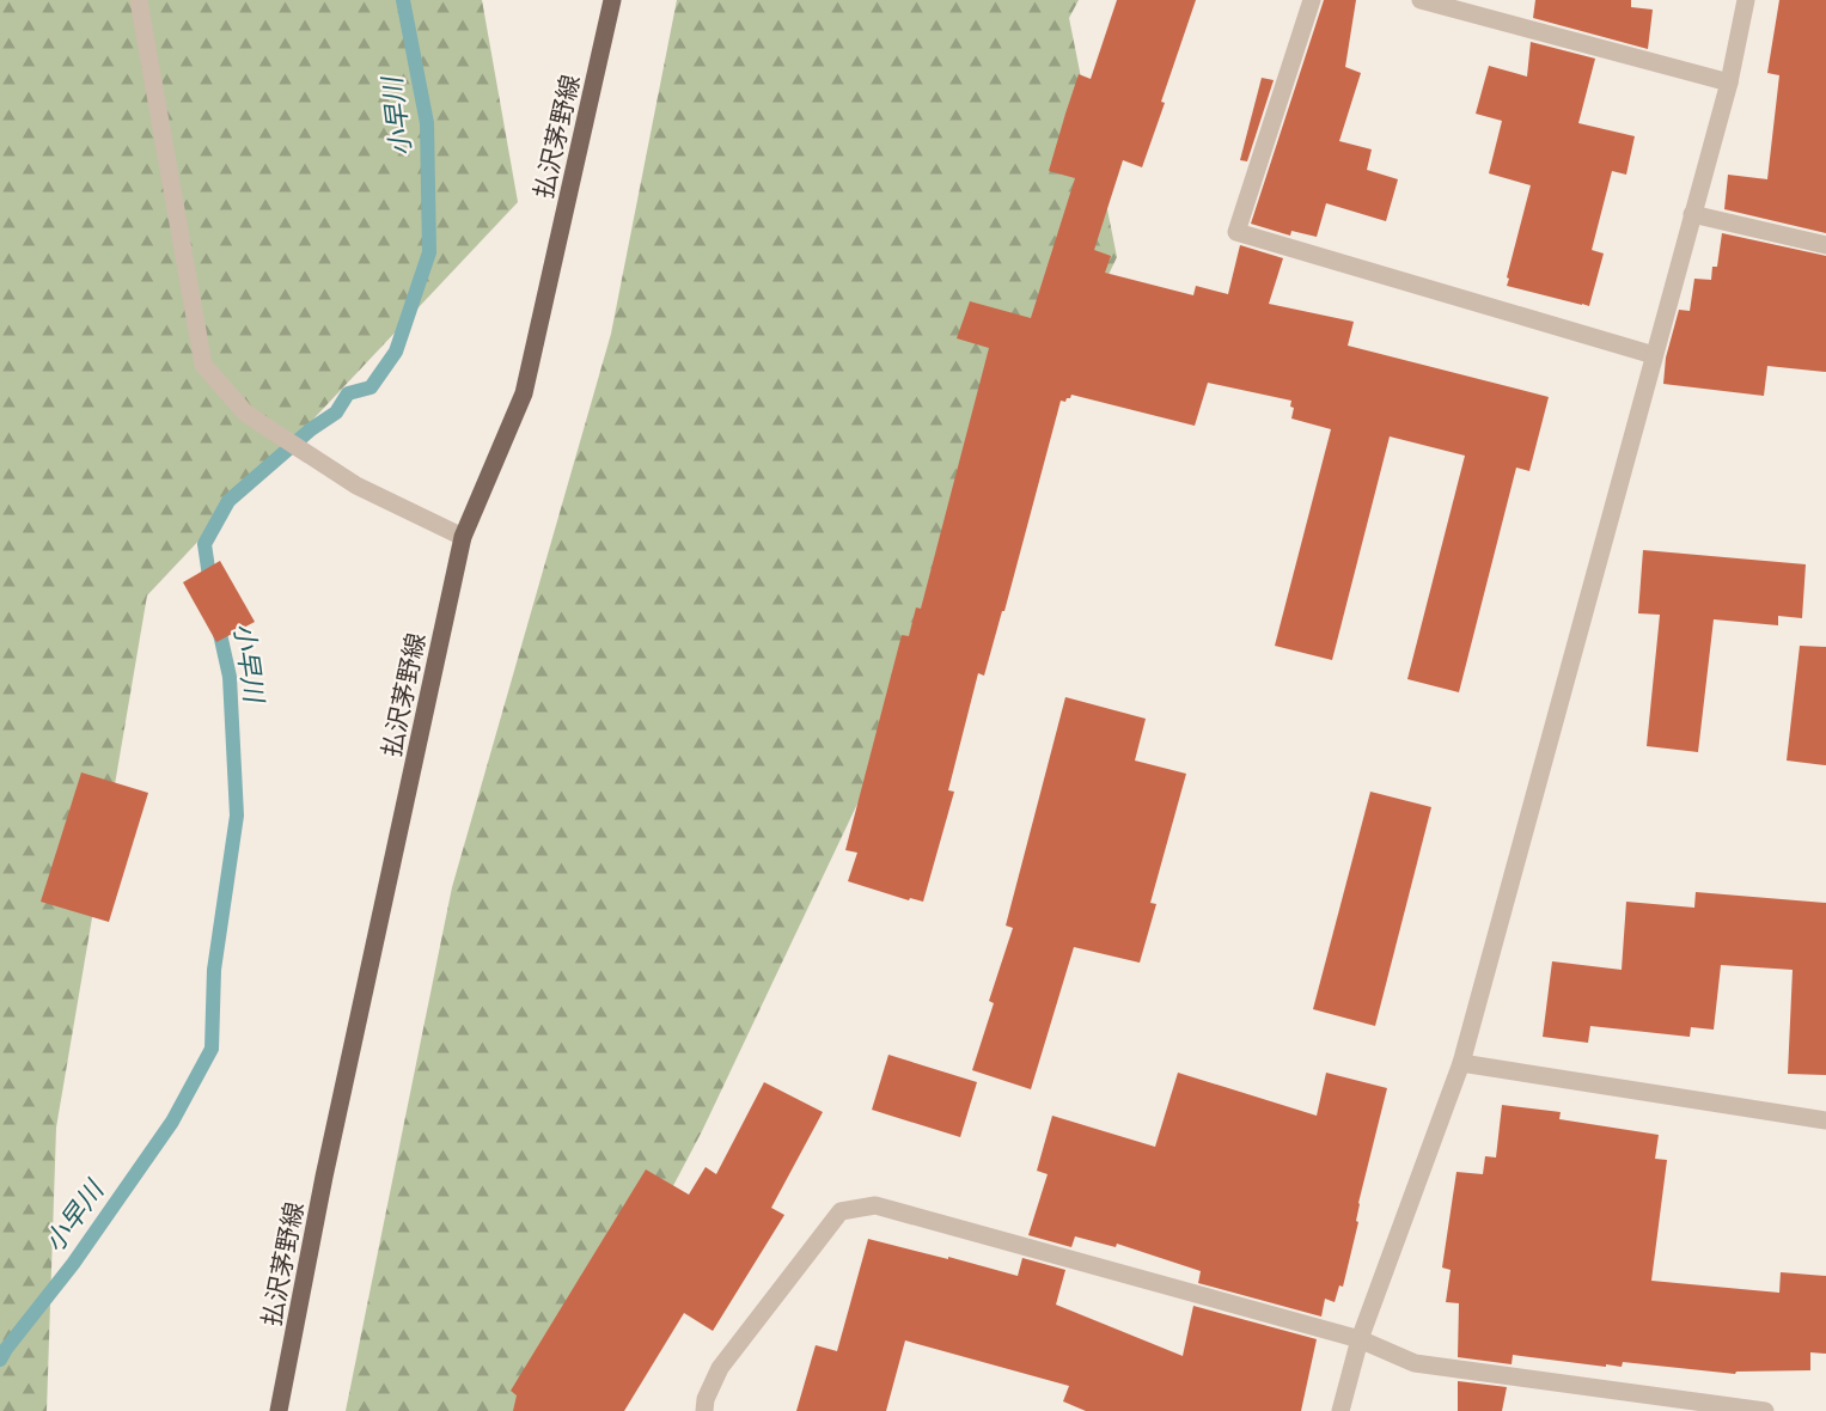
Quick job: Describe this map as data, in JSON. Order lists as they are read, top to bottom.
{
  "streets": {
    "main road": ["払沢茅野線"]
  },
  "water": ["小早川"]
}
